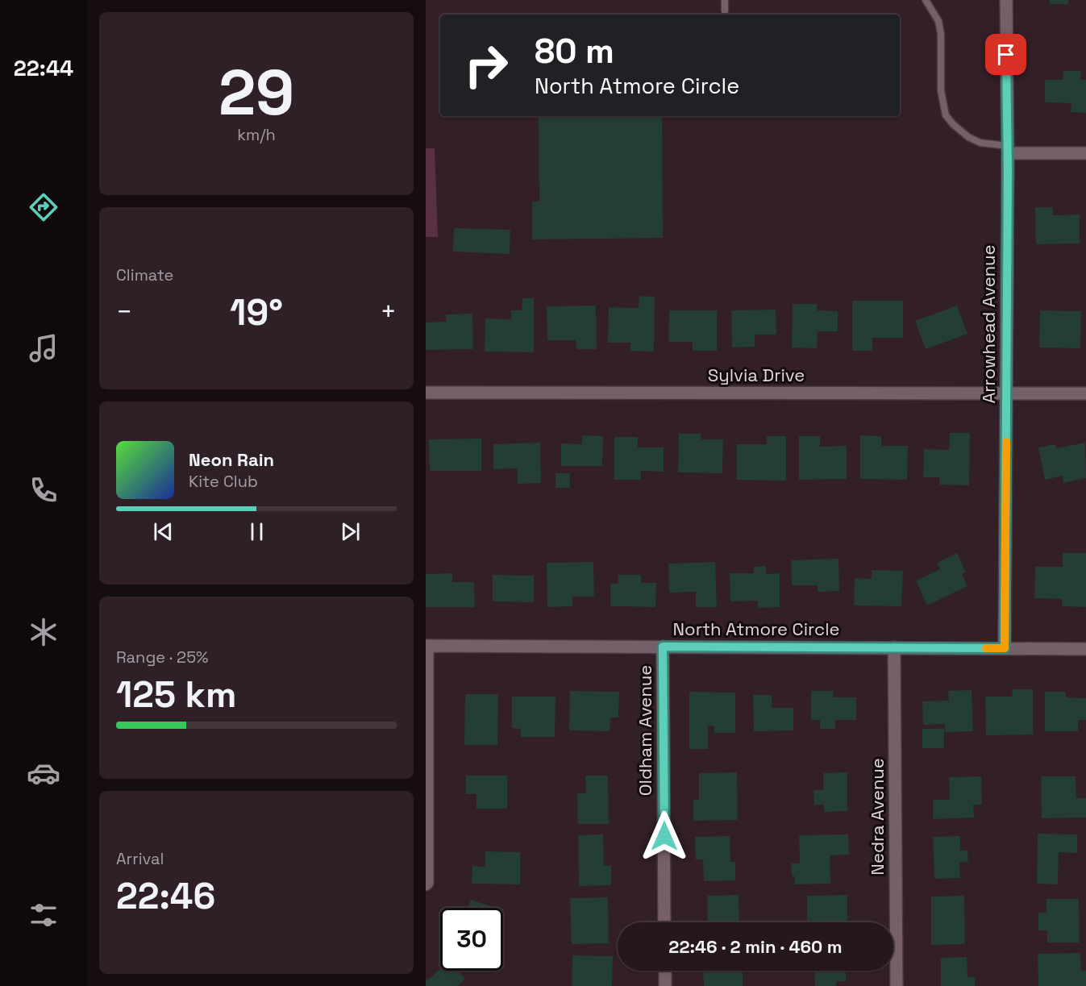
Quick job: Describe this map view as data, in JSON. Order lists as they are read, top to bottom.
{
  "streets": {
    "street": [
      "Arrowhead Avenue",
      "Sylvia Drive",
      "North Atmore Circle",
      "Oldham Avenue",
      "Nedra Avenue"
    ]
  },
  "crossings": [
    ["Arrowhead Avenue", "Sylvia Drive"],
    ["Arrowhead Avenue", "North Atmore Circle"],
    ["North Atmore Circle", "Oldham Avenue"],
    ["North Atmore Circle", "Nedra Avenue"]
  ],
  "page": {
    "tabs": "22:44",
    "tile": [
      ["29", "km/h"],
      "Climate",
      ["Range · 25%", "125 km"],
      ["Arrival", "22:46"]
    ],
    "turn": ["80 m", "North Atmore Circle"],
    "heat": ["−", "19°", "+"],
    "song": ["Neon Rain", "Kite Club"],
    "limit": "30",
    "trip": "22:46 · 2 min · 460 m"
  }
}
